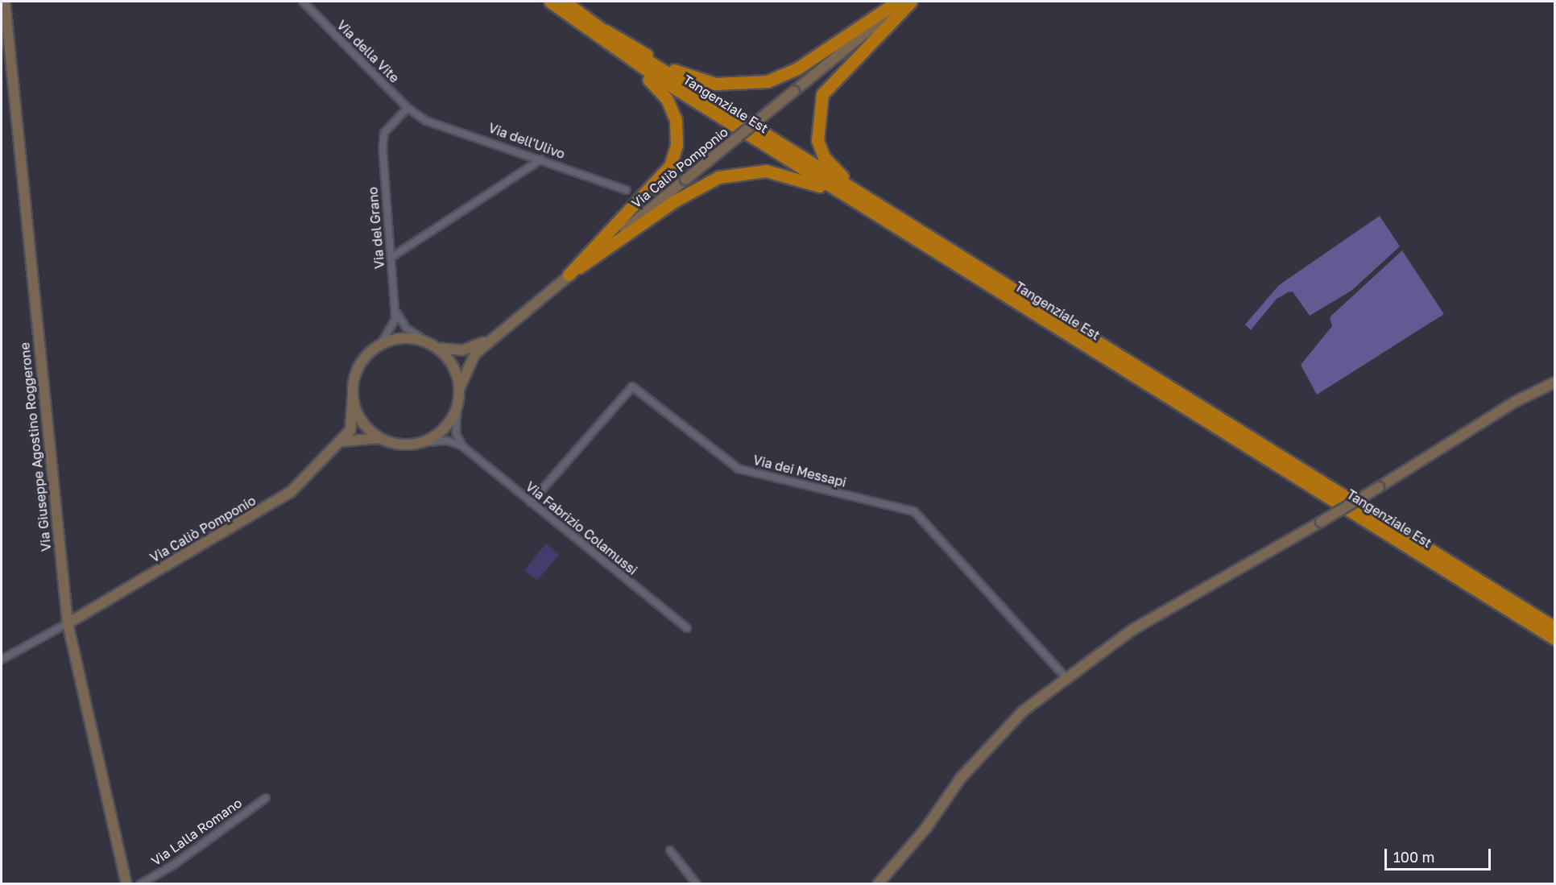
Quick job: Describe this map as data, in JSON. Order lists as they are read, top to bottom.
{
  "streets": {
    "highway": ["Tangenziale Est"],
    "street": [
      "Via della Vite",
      "Via dell'Ulivo",
      "Via Caliò Pomponio",
      "Via del Grano",
      "Via Giuseppe Agostino Roggerone",
      "Via dei Messapi",
      "Via Fabrizio Colamussi",
      "Via Lalla Romano"
    ]
  },
  "crossings": [
    ["Via della Vite", "Via dell'Ulivo"],
    ["Via della Vite", "Via del Grano"],
    ["Via dell'Ulivo", "Via del Grano"],
    ["Via Caliò Pomponio", "Via Giuseppe Agostino Roggerone"],
    ["Via dei Messapi", "Via Fabrizio Colamussi"]
  ],
  "scale_bar": "100 m"
}
